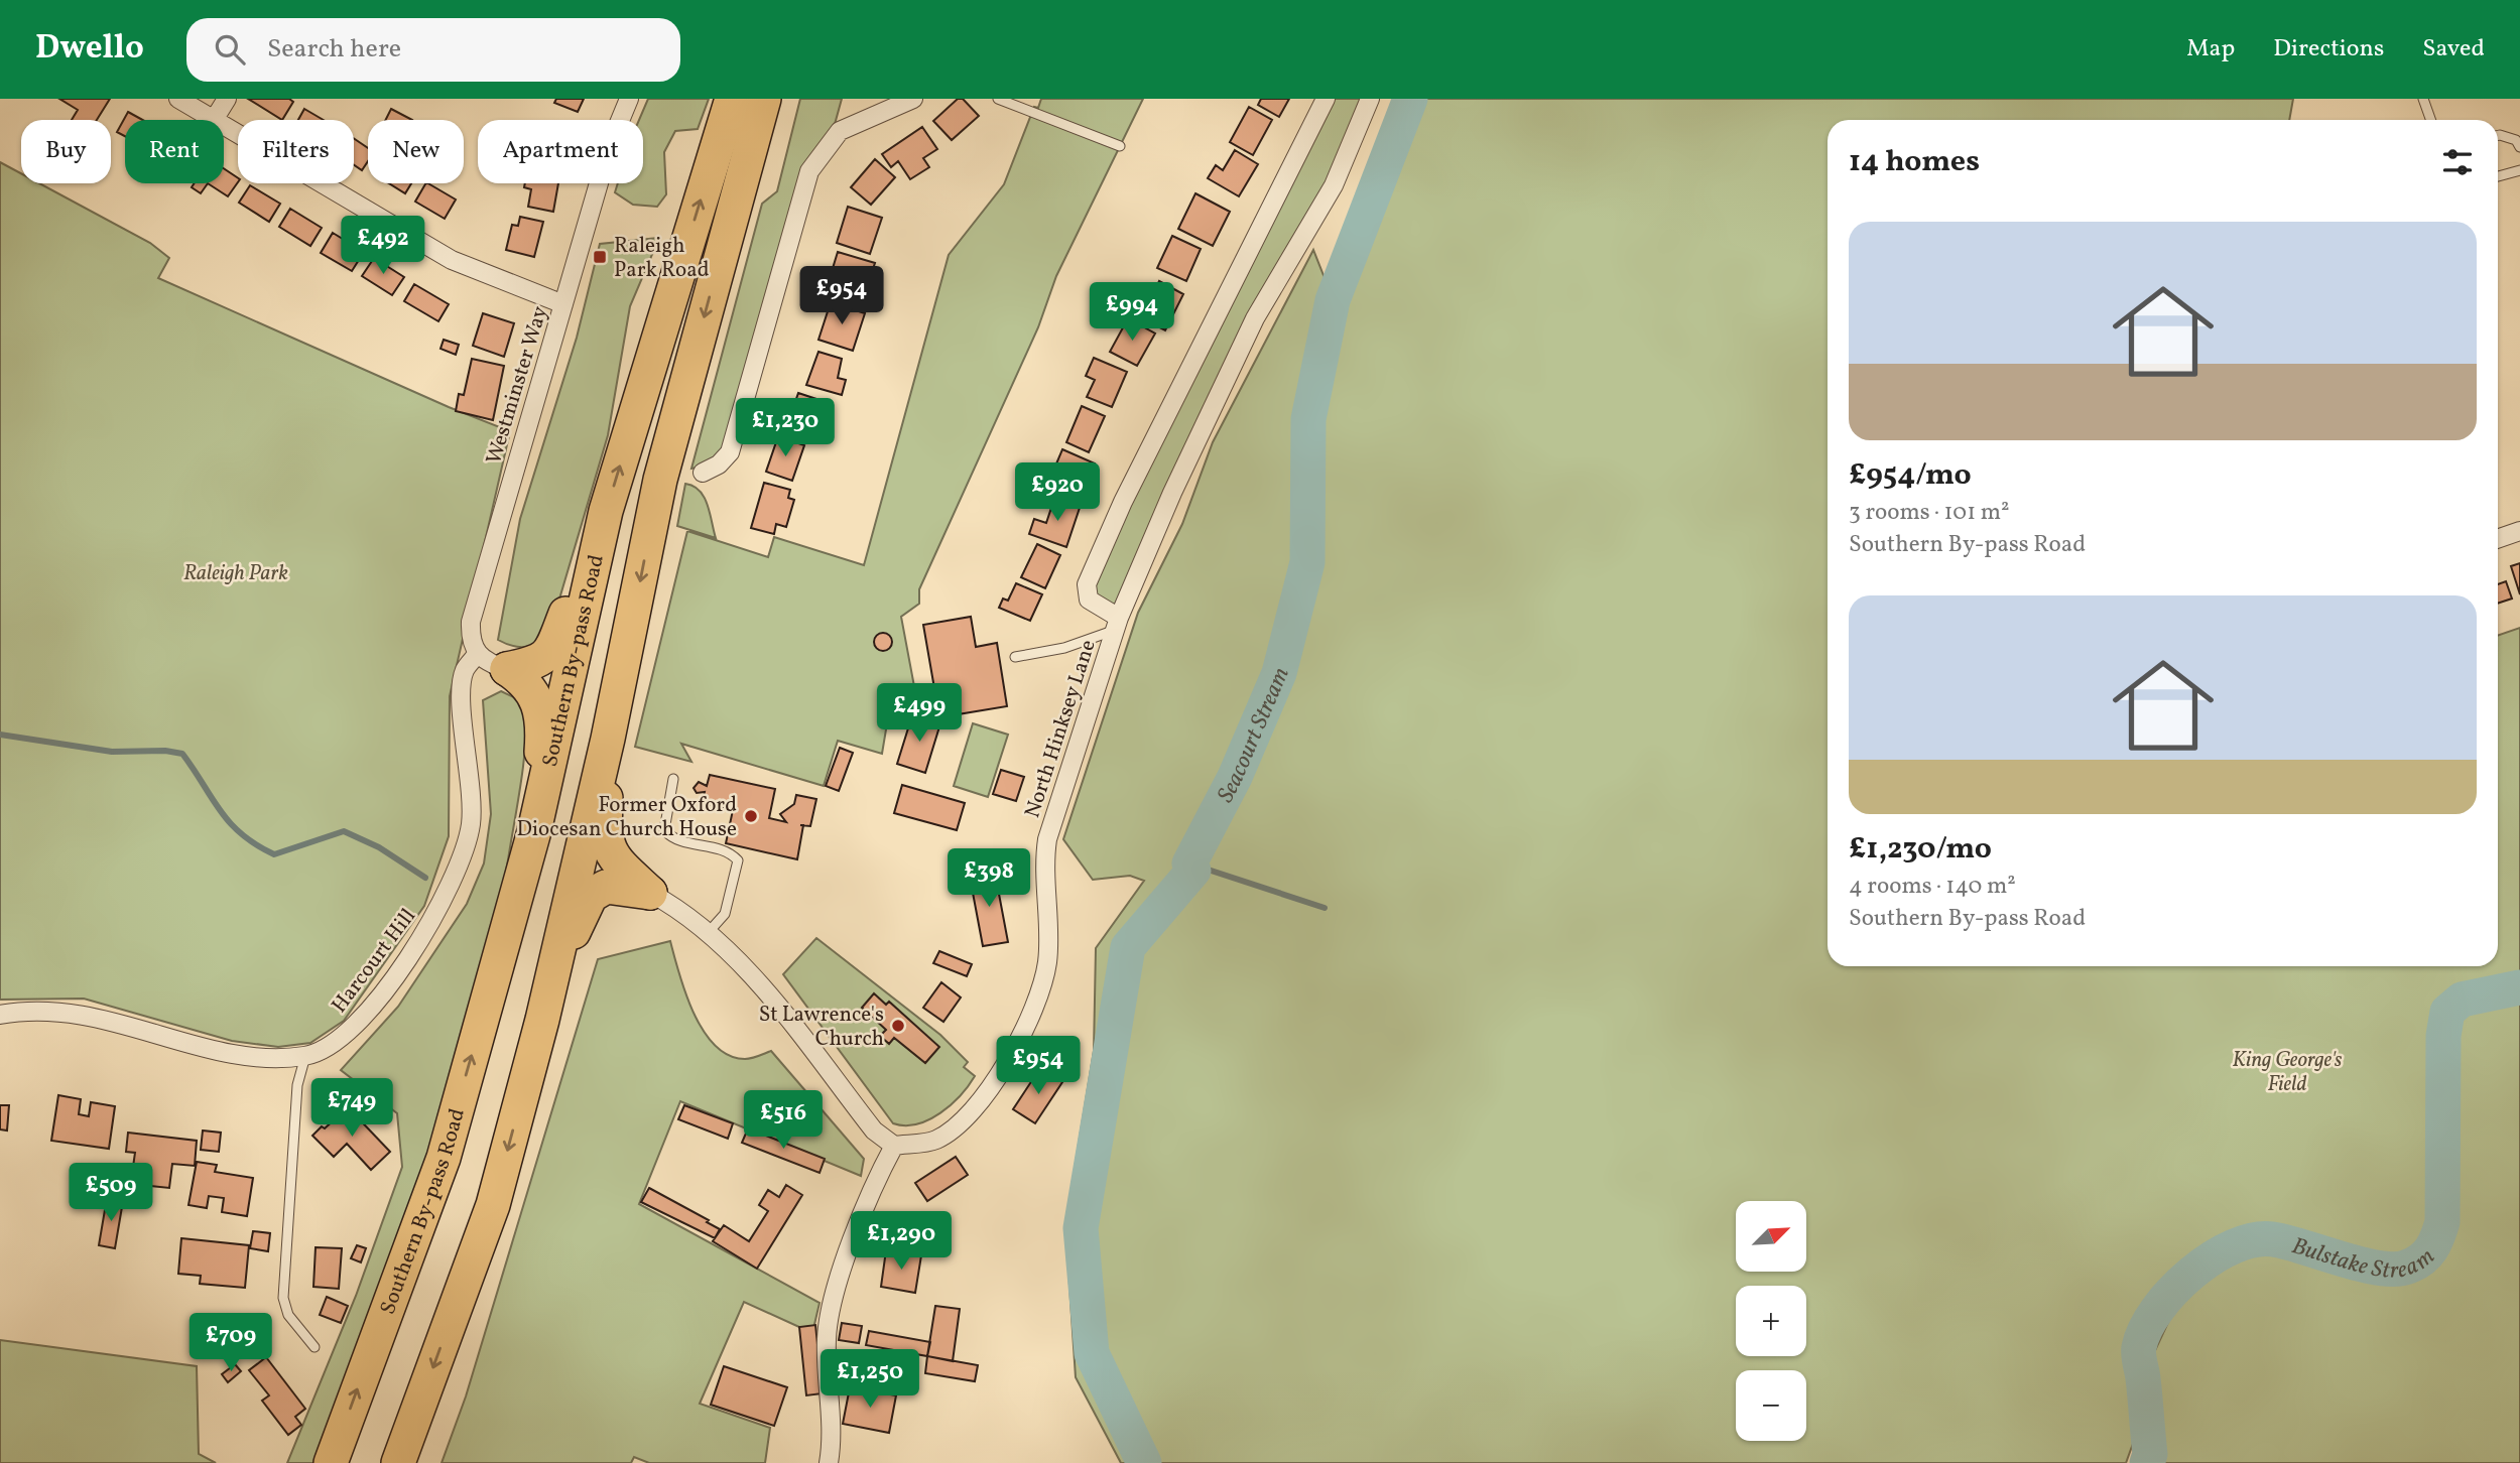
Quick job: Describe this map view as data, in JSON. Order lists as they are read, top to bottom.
{
  "streets": {
    "highway": ["Southern By-pass Road"],
    "street": ["Westminster Way", "North Hinksey Lane", "Harcourt Hill"]
  },
  "crossings": [
    ["Westminster Way", "Harcourt Hill"]
  ],
  "water": ["Seacourt Stream", "Bulstake Stream"],
  "parks": ["Raleigh Park", "King George's Field"],
  "places": {
    "transit": ["Raleigh Park Road"],
    "other": ["Former Oxford Diocesan Church House", "St Lawrence's Church"]
  },
  "north": "top right",
  "page": {
    "header": "Dwello",
    "search": "Search here",
    "nav": ["Map", "Directions", "Saved"],
    "chip": [
      "Buy",
      "Rent",
      "Filters",
      "New",
      "Apartment"
    ],
    "heading": "14 homes",
    "list": [
      {
        "name": "£954/mo",
        "note": "3 rooms · 101 m² · Southern By-pass Road"
      },
      {
        "name": "£1,230/mo",
        "note": "4 rooms · 140 m² · Southern By-pass Road"
      }
    ],
    "price": [
      "£492",
      "£954",
      "£994",
      "£1,230",
      "£920",
      "£499",
      "£398",
      "£954",
      "£749",
      "£516",
      "£509",
      "£1,290",
      "£709",
      "£1,250"
    ],
    "map_buttons": ["+", "−"]
  }
}
